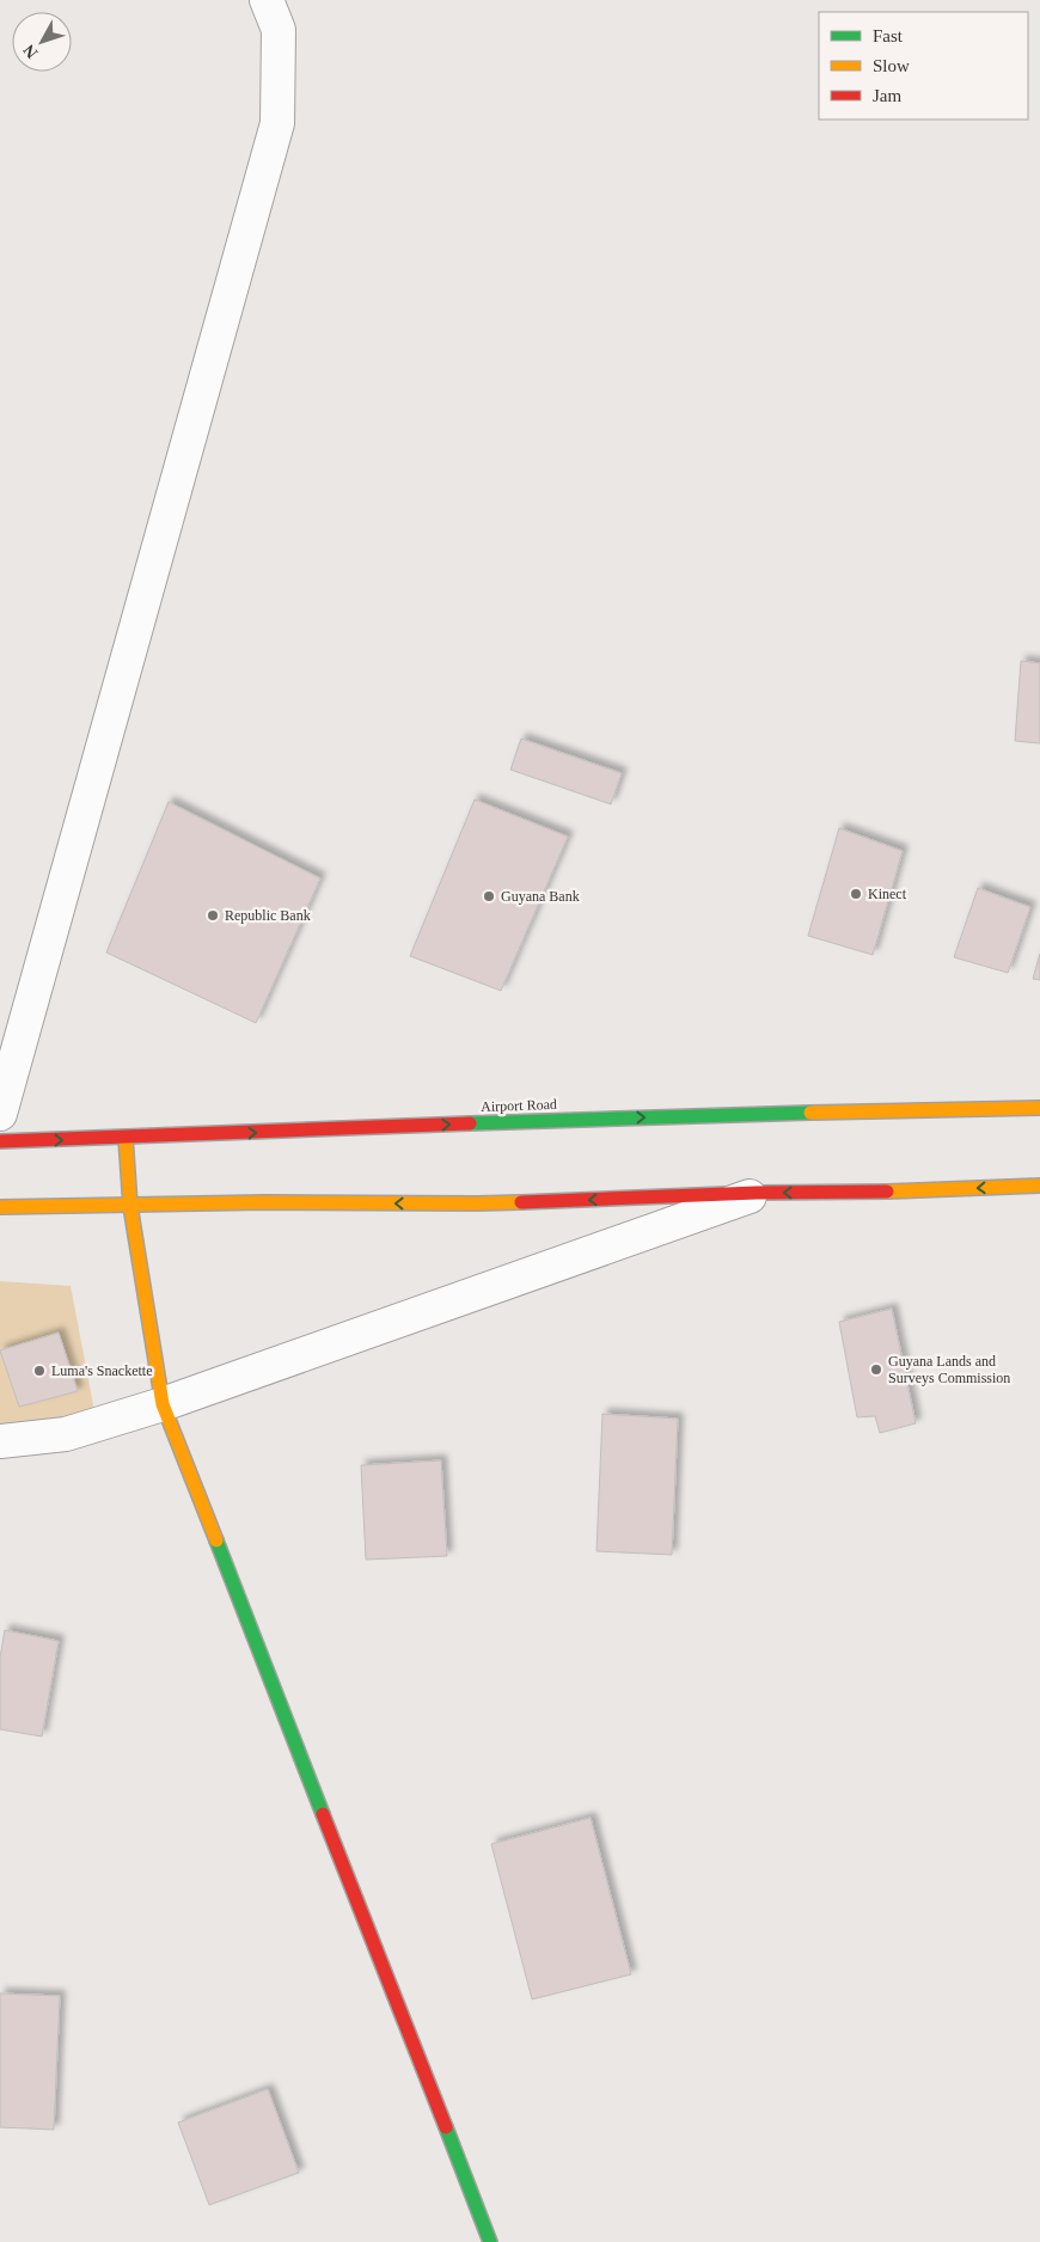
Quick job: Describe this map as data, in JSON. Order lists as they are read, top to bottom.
{
  "streets": {
    "street": ["Airport Road"]
  },
  "places": [
    "Kinect",
    "Guyana Bank",
    "Republic Bank",
    "Guyana Lands and Surveys Commission",
    "Luma's Snackette"
  ],
  "legend": ["Fast", "Slow", "Jam"],
  "north": "bottom left"
}
